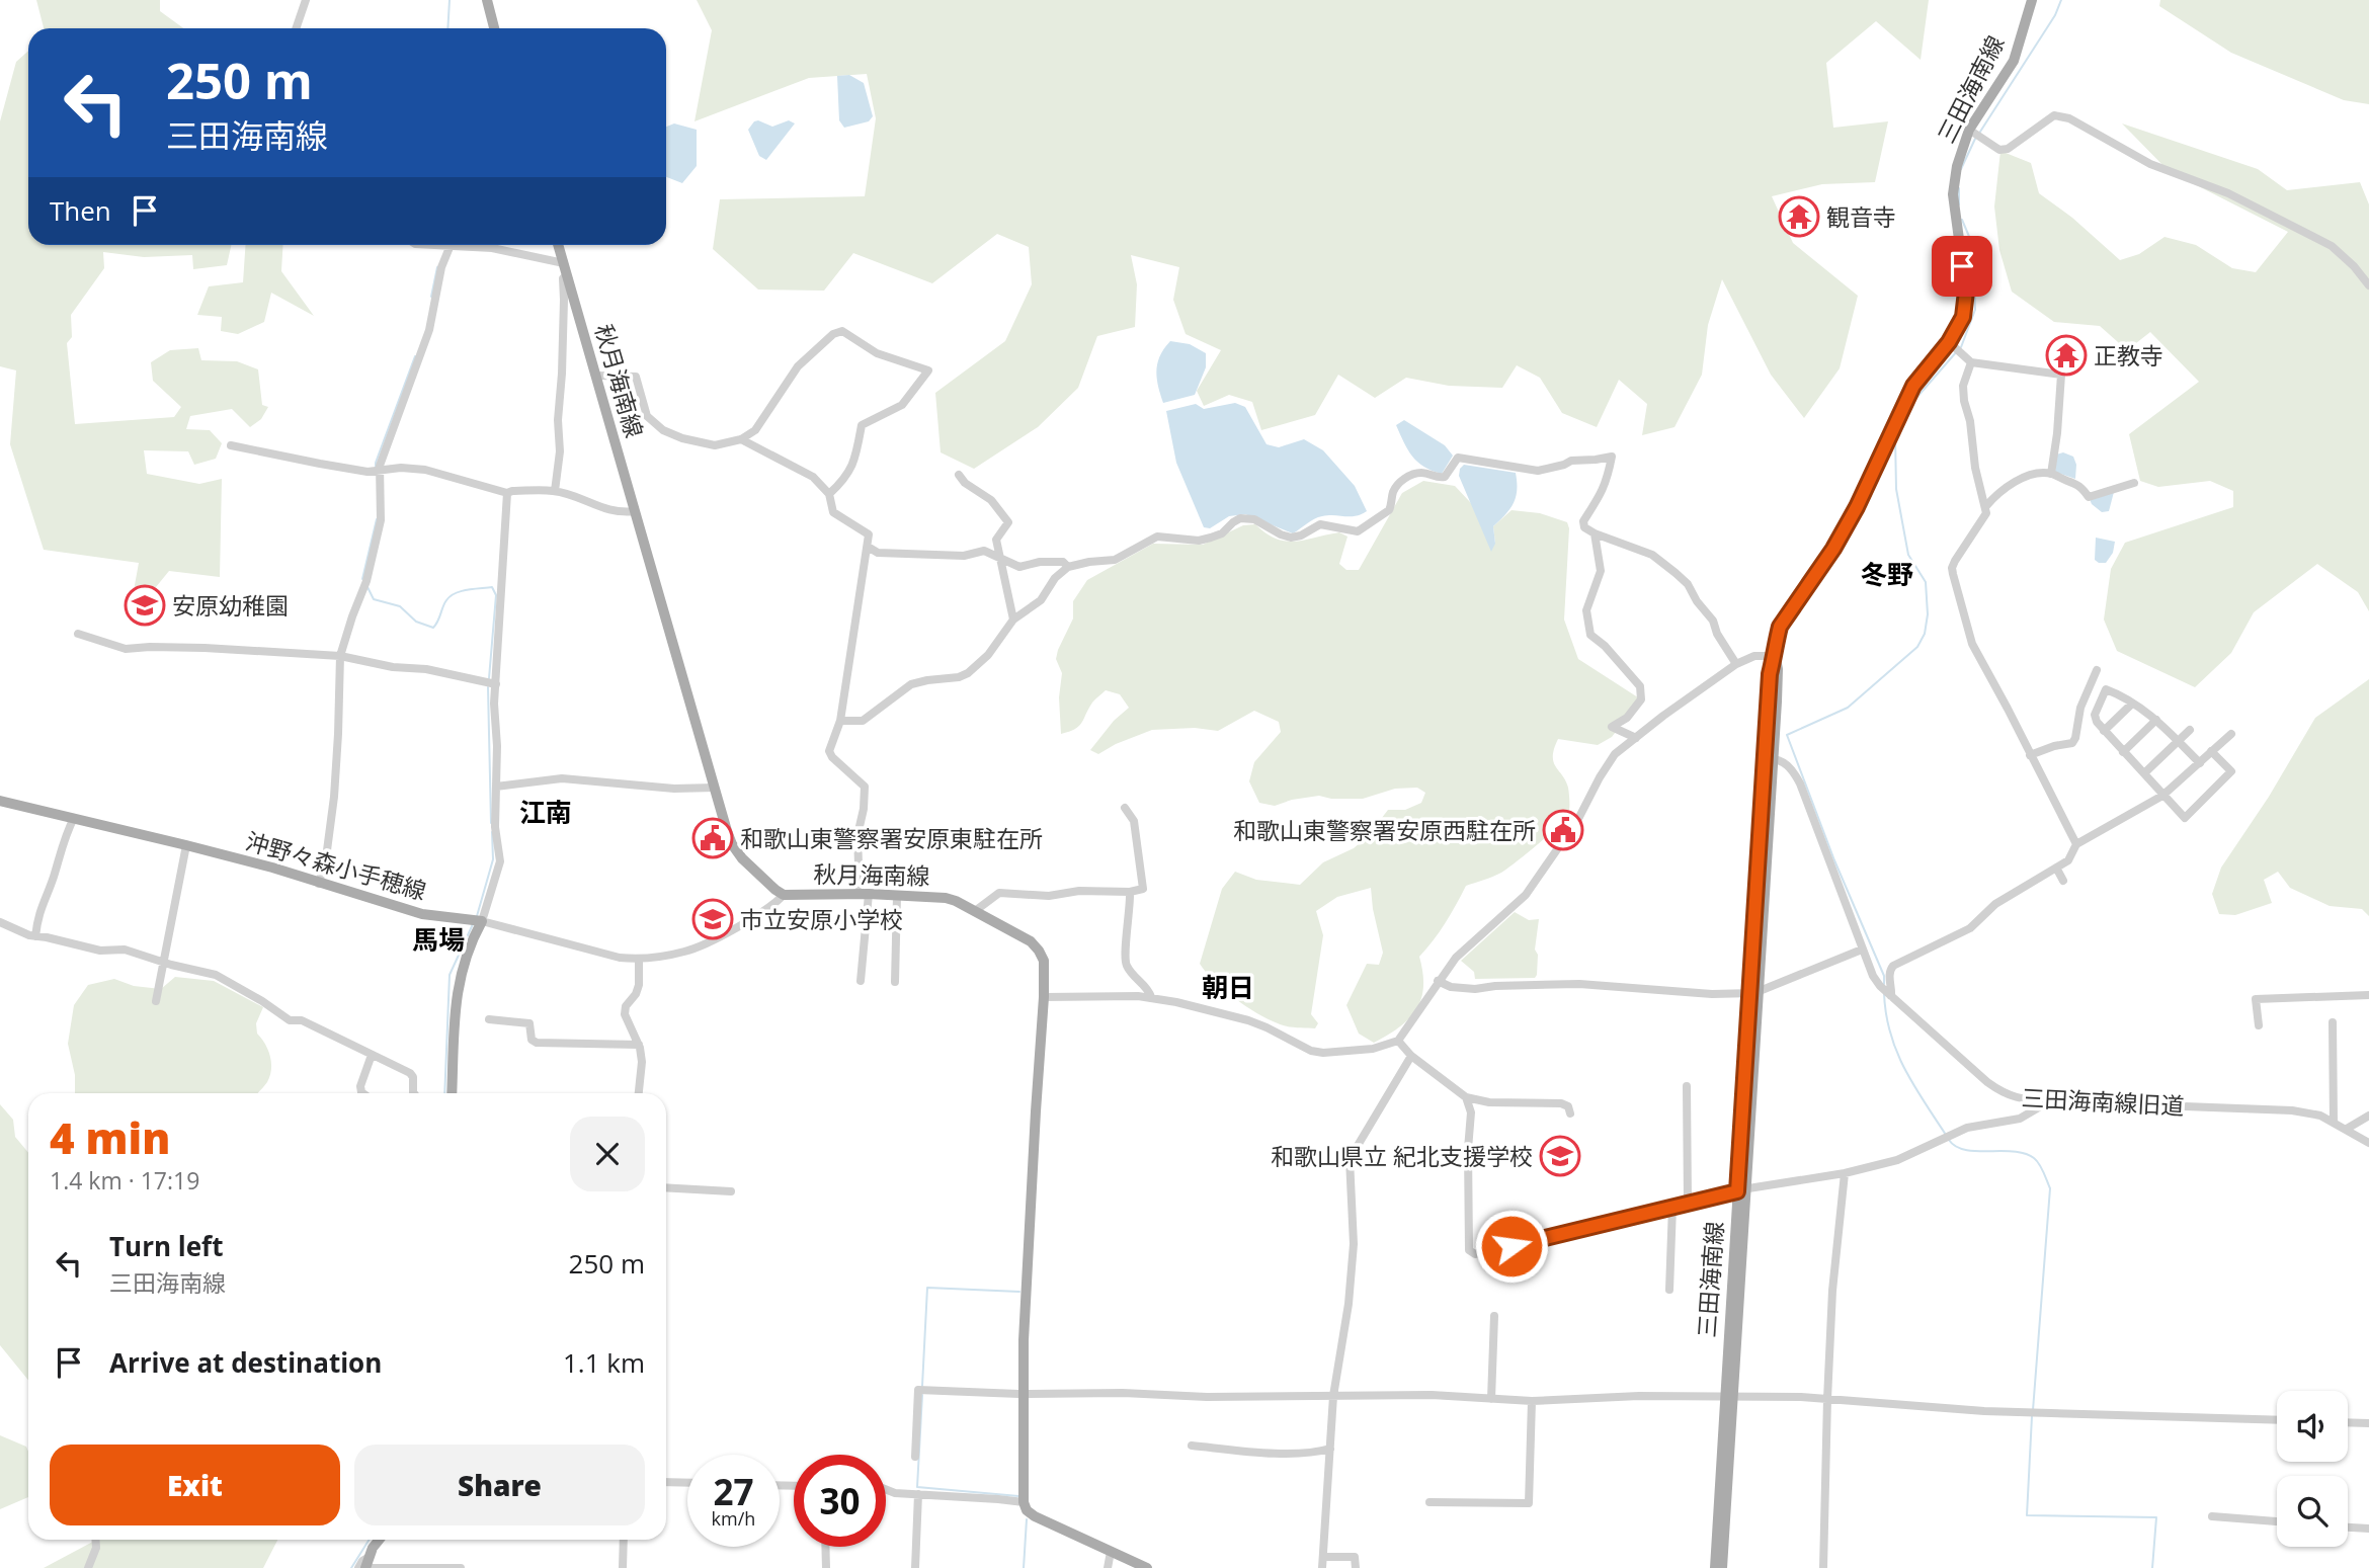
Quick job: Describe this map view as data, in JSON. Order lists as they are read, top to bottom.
{
  "streets": {
    "main road": ["三田海南線", "秋月海南線", "沖野々森小手穂線"],
    "street": ["三田海南線旧道"]
  },
  "crossings": [
    ["三田海南線", "三田海南線旧道"]
  ],
  "districts": [
    "冬野",
    "江南",
    "馬場",
    "朝日"
  ],
  "places": {
    "temple": ["観音寺", "正教寺"],
    "school or university": ["安原幼稚園", "市立安原小学校", "和歌山県立 紀北支援学校"],
    "public building": ["和歌山東警察署安原西駐在所", "和歌山東警察署安原東駐在所"]
  },
  "page": {
    "turn": ["250 m", "三田海南線"],
    "then": "Then",
    "heading": ["4 min", "1.4 km · 17:19"],
    "list": [
      {
        "name": "Turn left",
        "note": "三田海南線",
        "value": "250 m"
      },
      {
        "name": "Arrive at destination",
        "value": "1.1 km"
      }
    ],
    "buttons": ["Exit", "Share"],
    "speed": "27 km/h",
    "limit": "30"
  }
}
